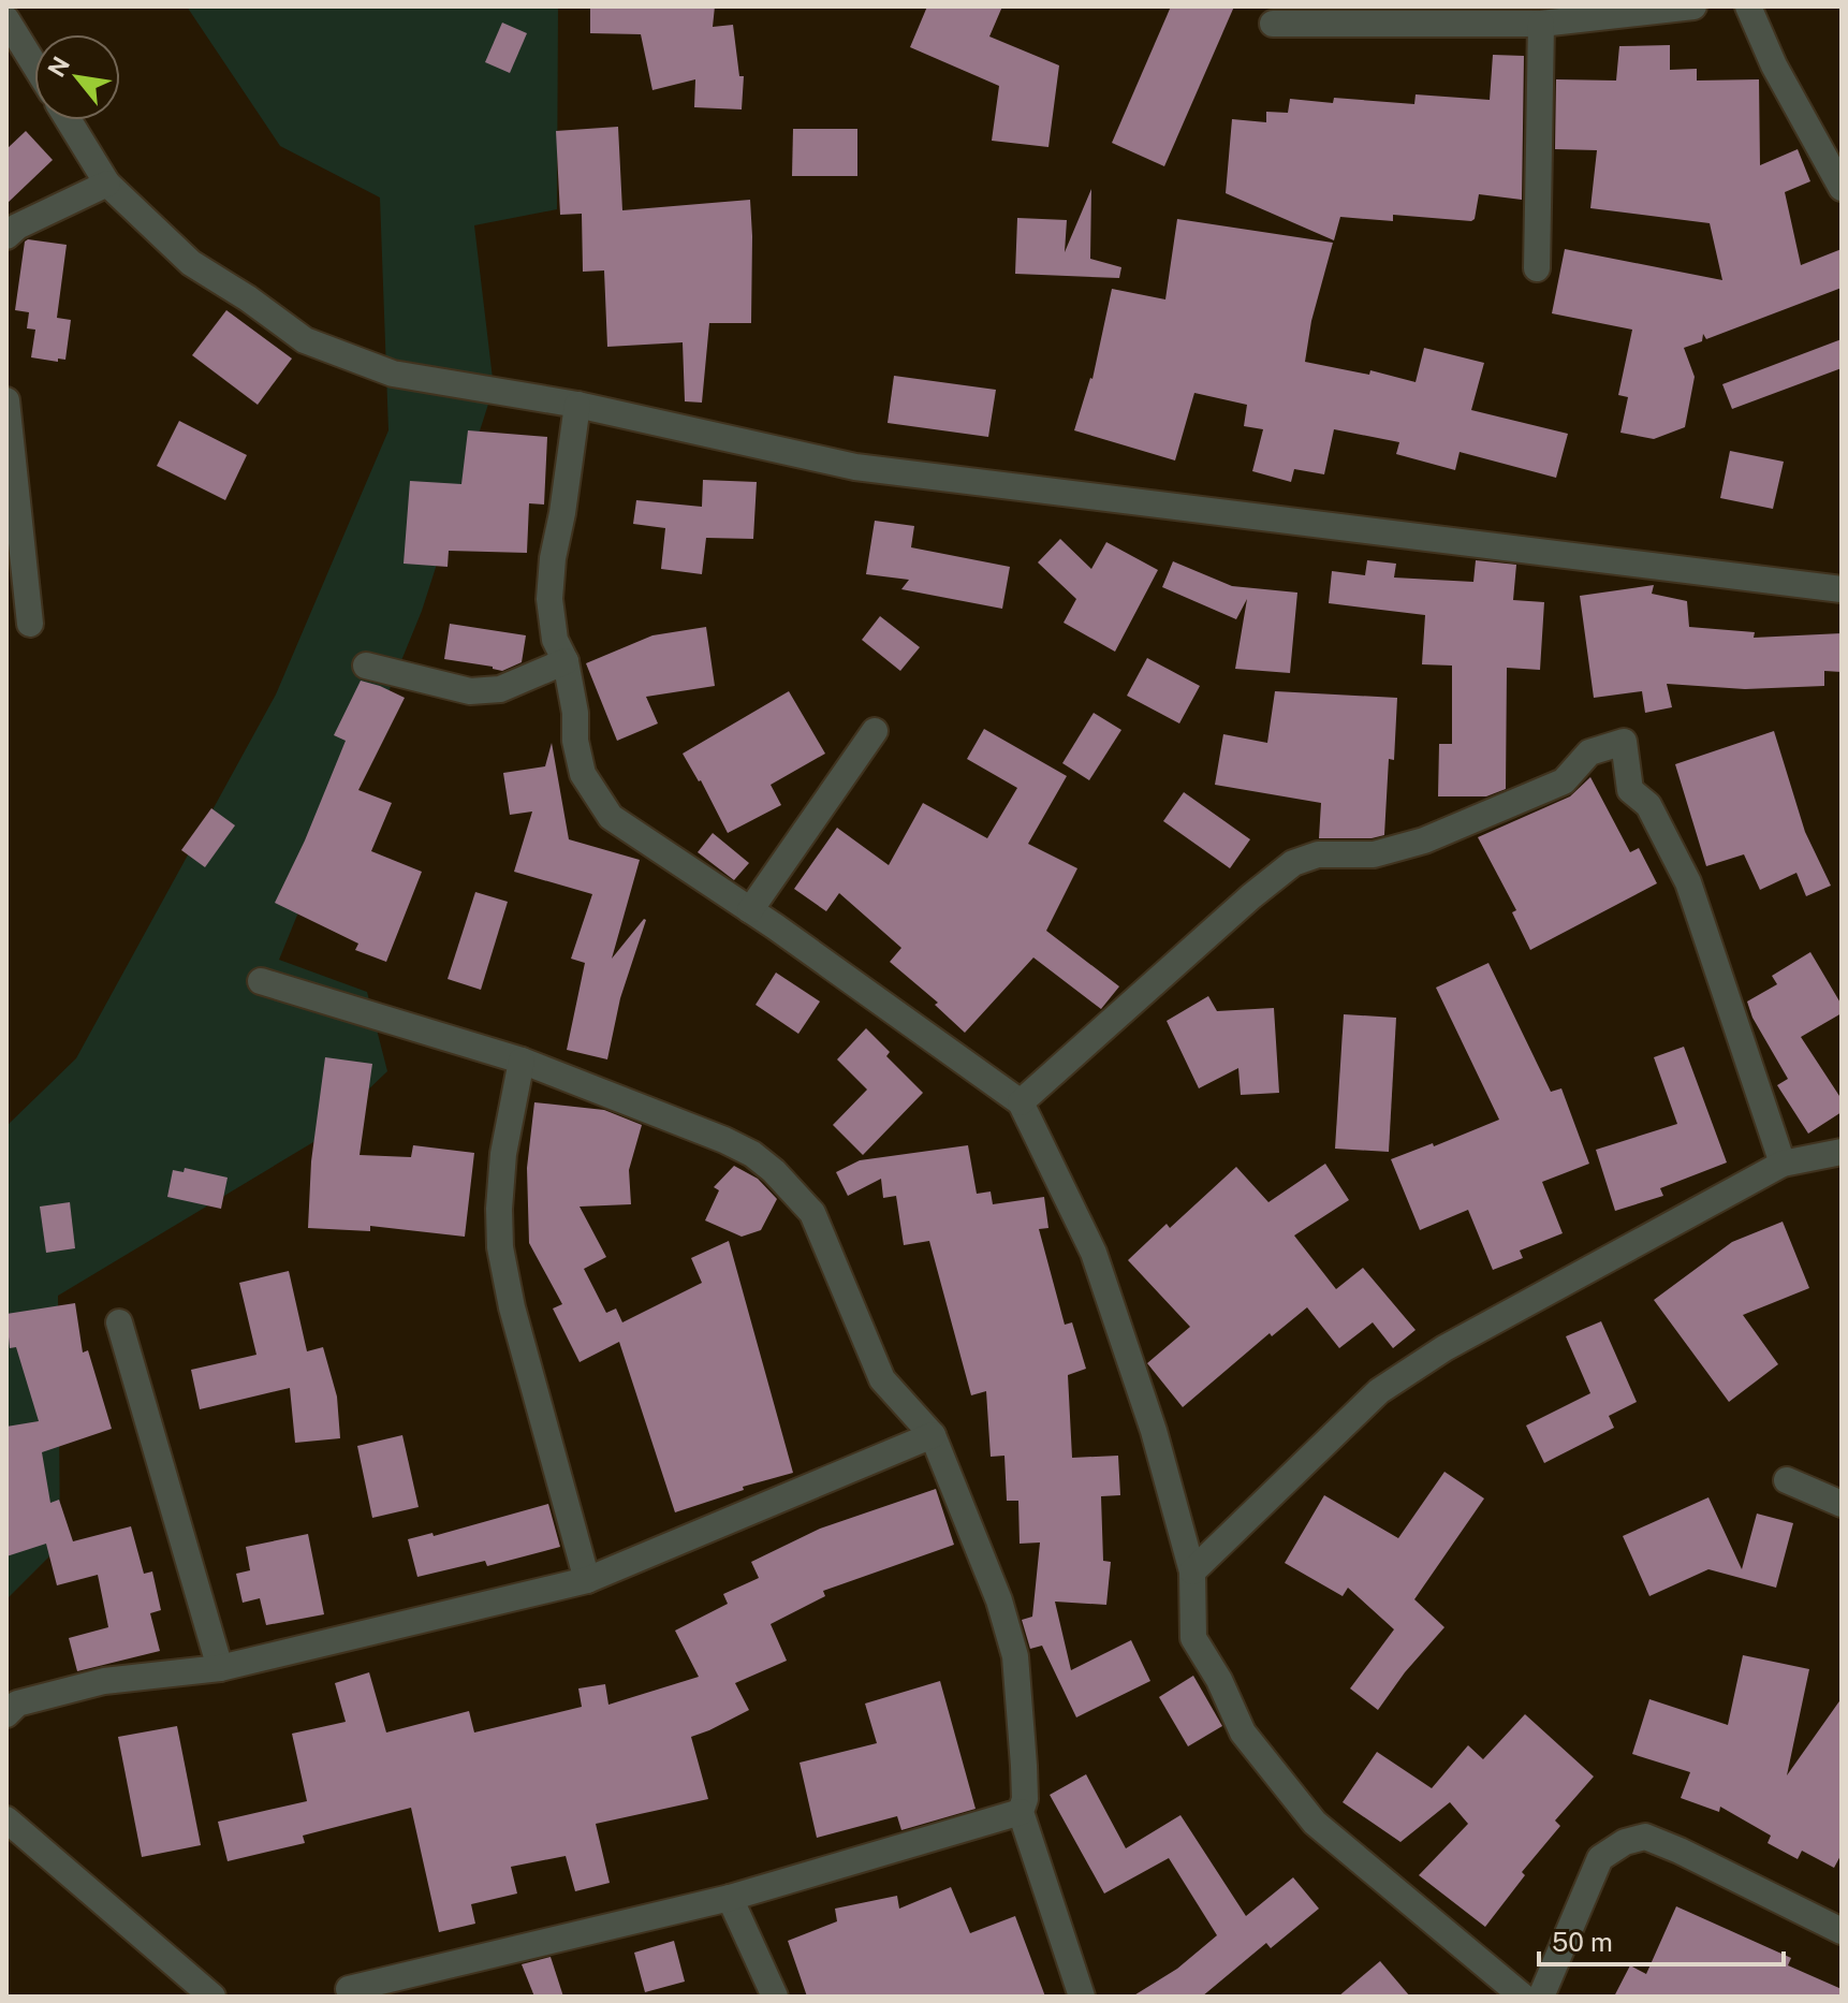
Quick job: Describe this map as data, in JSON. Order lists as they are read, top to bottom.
{
  "scale_bar": "50 m",
  "north": "top left"
}
